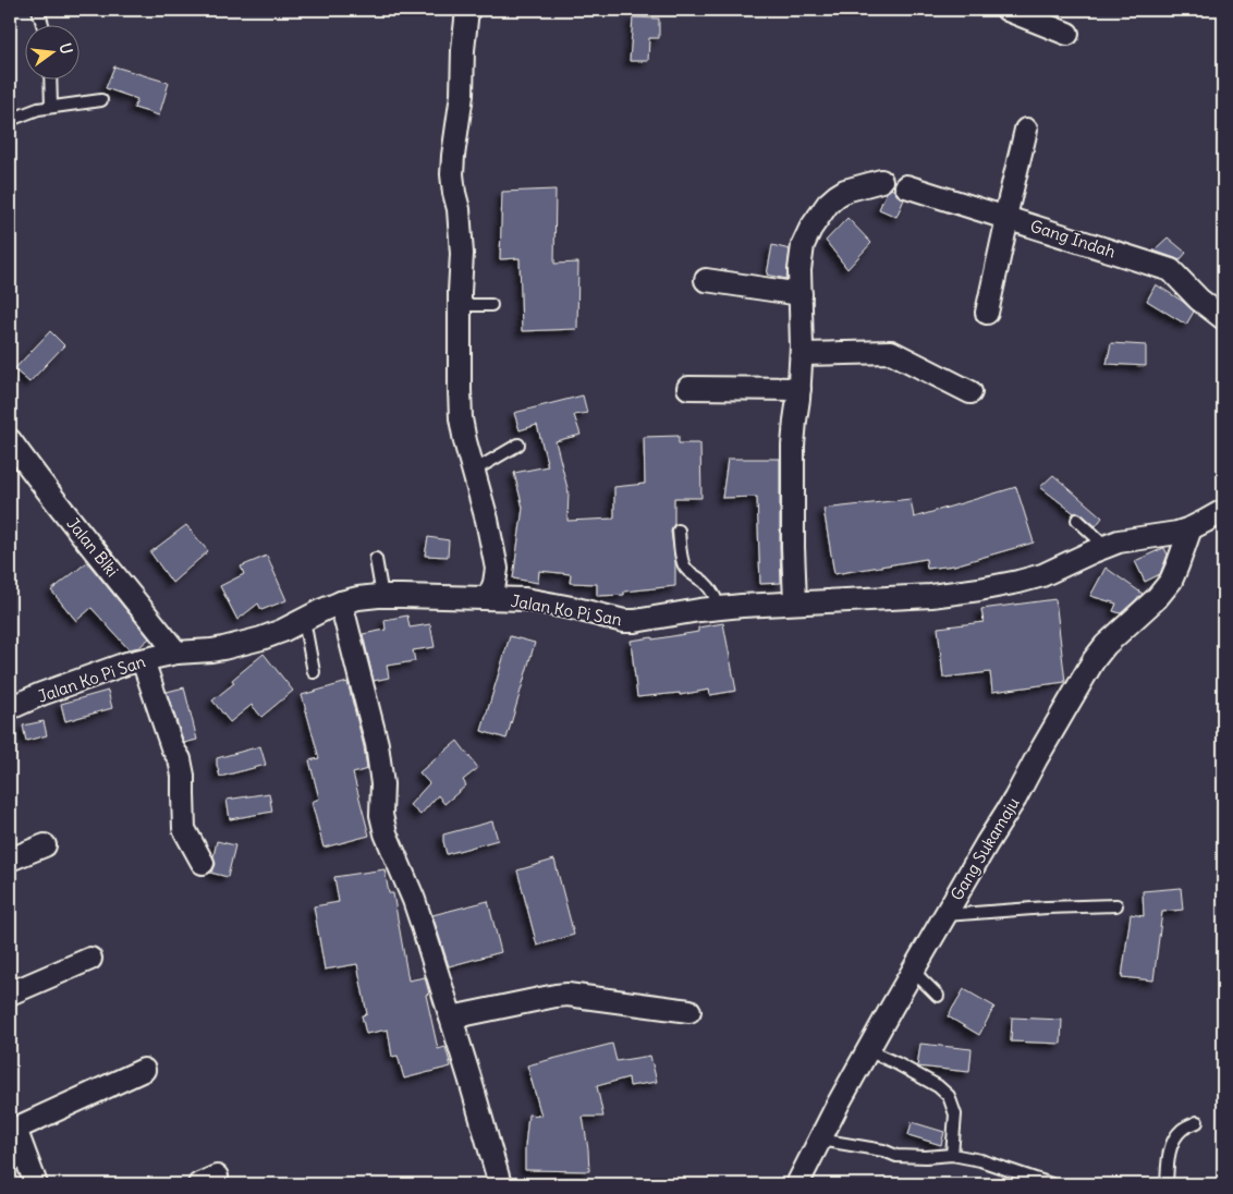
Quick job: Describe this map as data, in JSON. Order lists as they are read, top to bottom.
{
  "streets": {
    "street": [
      "Gang Indah",
      "Jalan Blki",
      "Jalan Ko Pi San",
      "Gang Sukamaju"
    ]
  },
  "crossings": [
    ["Jalan Blki", "Jalan Ko Pi San"],
    ["Jalan Ko Pi San", "Gang Sukamaju"]
  ],
  "north": "right"
}
